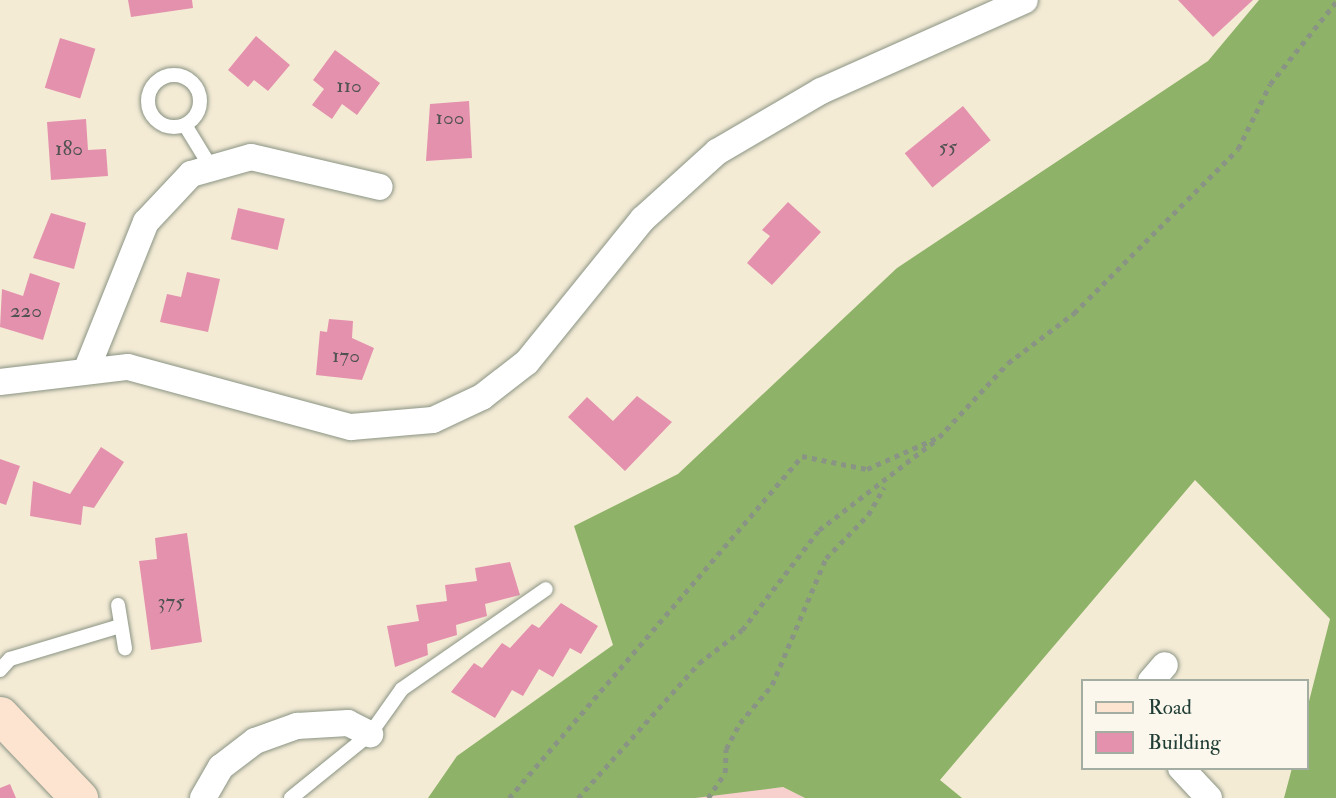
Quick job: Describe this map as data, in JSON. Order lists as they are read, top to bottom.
{
  "house_numbers": [
    "110",
    "100",
    "55",
    "180",
    "220",
    "170",
    "375"
  ],
  "legend": ["Road", "Building"]
}
